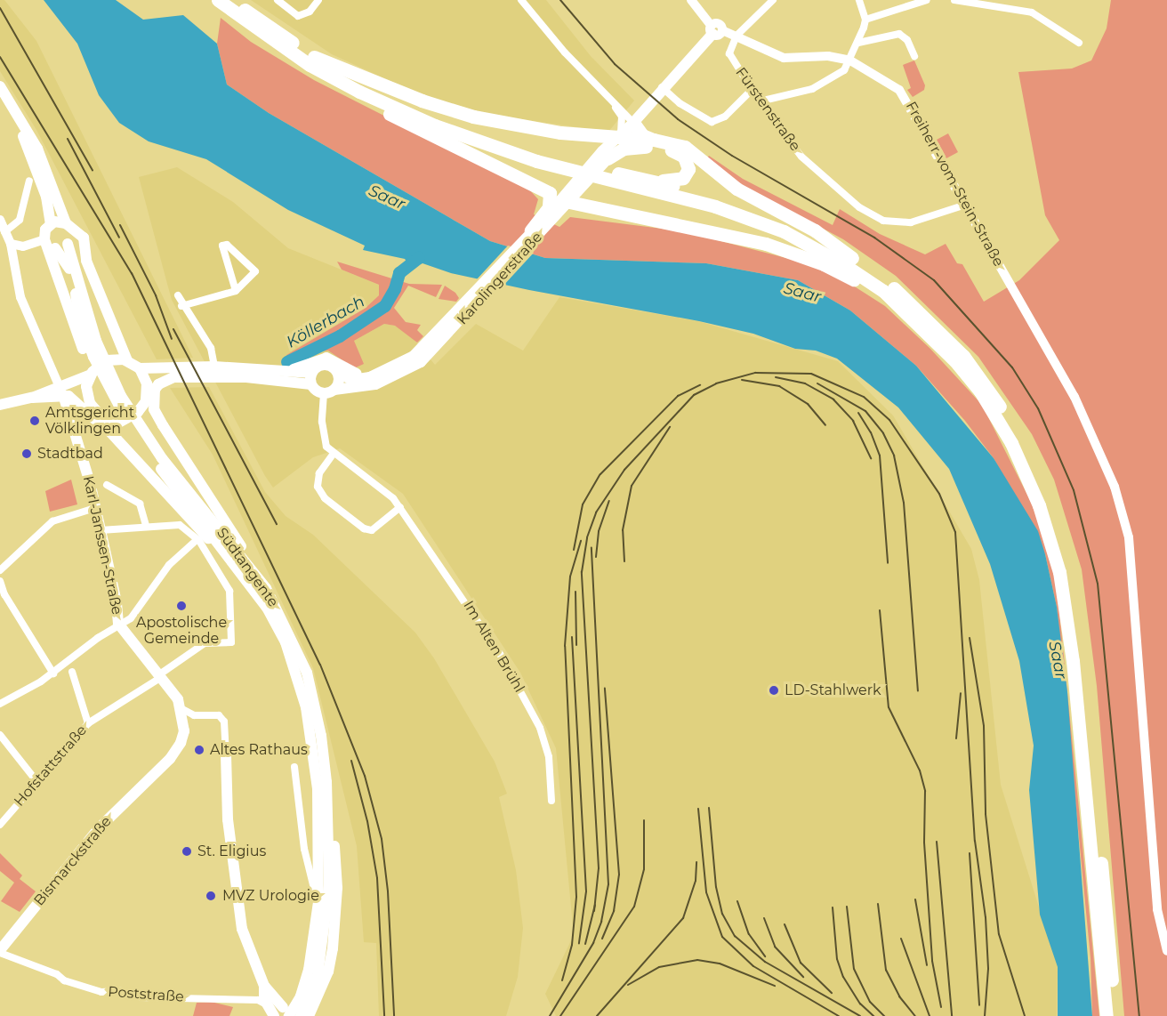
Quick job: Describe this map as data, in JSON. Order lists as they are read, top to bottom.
{
  "streets": {
    "main road": [
      "Karolingerstraße",
      "Karl-Janssen-Straße",
      "Südtangente",
      "Bismarckstraße"
    ],
    "street": [
      "Fürstenstraße",
      "Freiherr-vom-Stein-Straße",
      "Im Alten Brühl",
      "Hofstattstraße",
      "Poststraße"
    ]
  },
  "crossings": [
    ["Fürstenstraße", "Freiherr-vom-Stein-Straße"],
    ["Freiherr-vom-Stein-Straße", "Karolingerstraße"],
    ["Karl-Janssen-Straße", "Hofstattstraße"],
    ["Karl-Janssen-Straße", "Bismarckstraße"],
    ["Bismarckstraße", "Poststraße"]
  ],
  "water": ["Saar", "Köllerbach"],
  "places": [
    "Amtsgericht Völklingen",
    "Stadtbad",
    "Apostolische Gemeinde",
    "LD-Stahlwerk",
    "Altes Rathaus",
    "St. Eligius",
    "MVZ Urologie"
  ]
}
